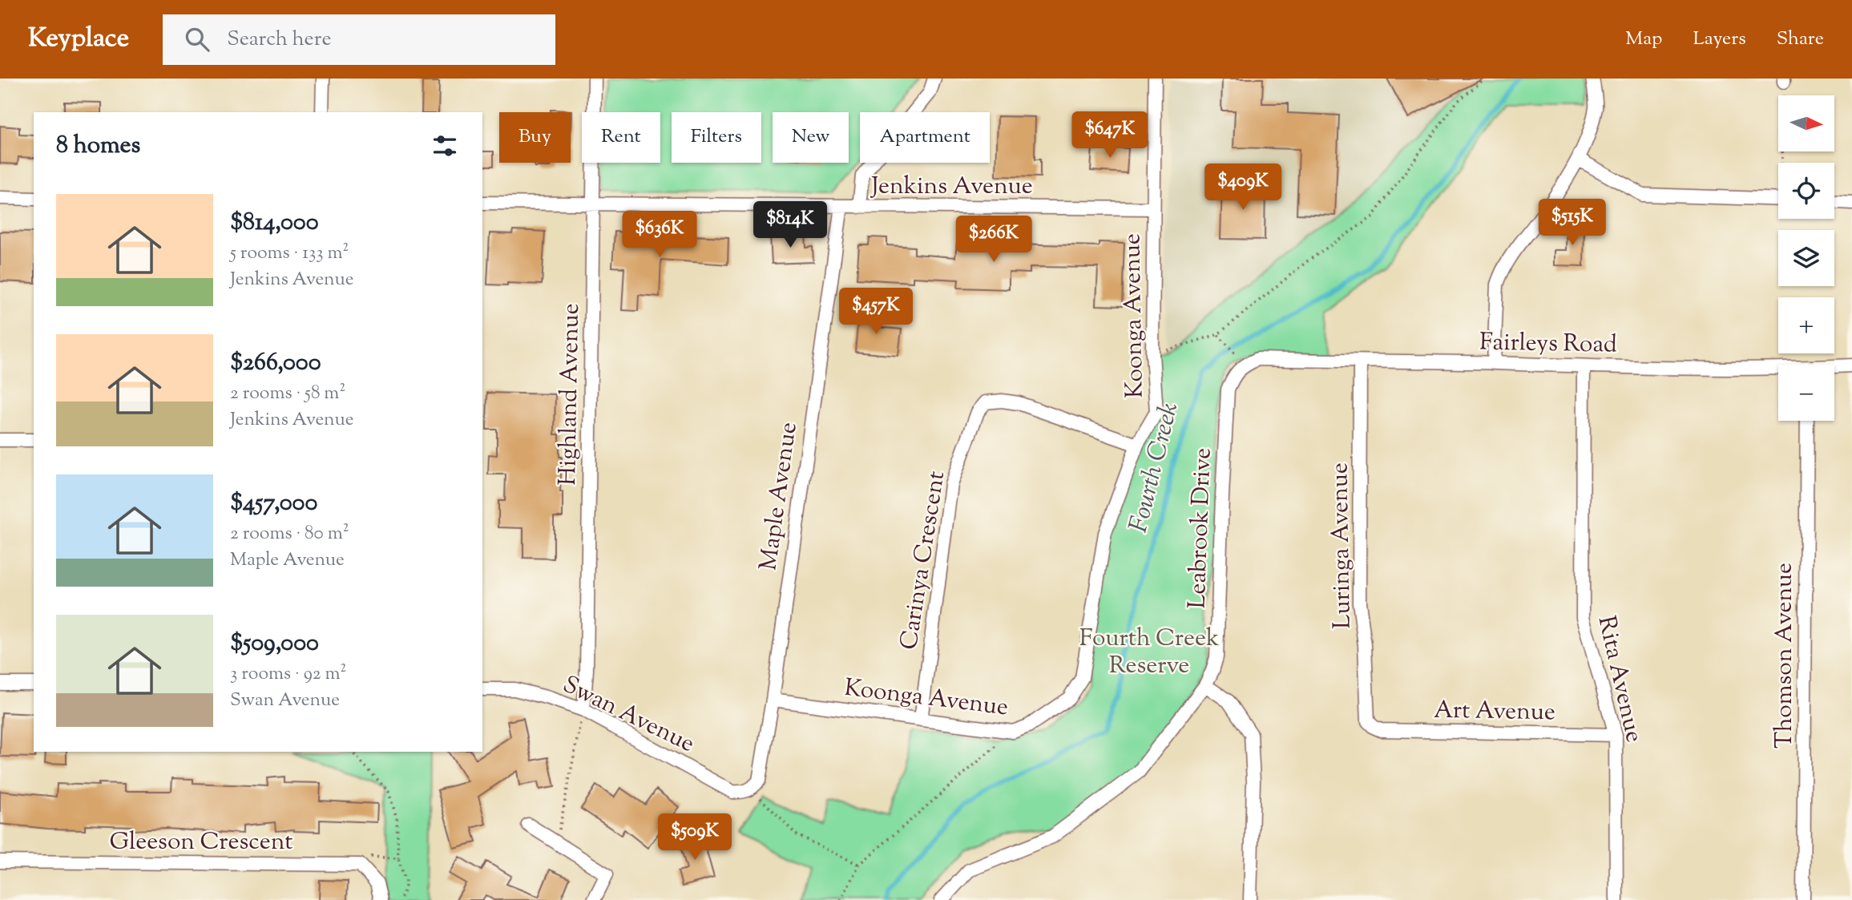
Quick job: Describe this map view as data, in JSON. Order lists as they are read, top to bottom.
{
  "streets": {
    "street": [
      "Jenkins Avenue",
      "Koonga Avenue",
      "Fairleys Road",
      "Highland Avenue",
      "Maple Avenue",
      "Leabrook Drive",
      "Luringa Avenue",
      "Carinya Crescent",
      "Thomson Avenue",
      "Rita Avenue",
      "Art Avenue",
      "Swan Avenue",
      "Gleeson Crescent"
    ]
  },
  "crossings": [
    ["Jenkins Avenue", "Koonga Avenue"],
    ["Jenkins Avenue", "Highland Avenue"],
    ["Jenkins Avenue", "Maple Avenue"],
    ["Koonga Avenue", "Maple Avenue"],
    ["Koonga Avenue", "Carinya Crescent"],
    ["Fairleys Road", "Leabrook Drive"],
    ["Fairleys Road", "Luringa Avenue"],
    ["Fairleys Road", "Rita Avenue"],
    ["Highland Avenue", "Swan Avenue"],
    ["Maple Avenue", "Swan Avenue"],
    ["Luringa Avenue", "Art Avenue"],
    ["Rita Avenue", "Art Avenue"]
  ],
  "water": ["Fourth Creek"],
  "parks": ["Fourth Creek Reserve"],
  "north": "right",
  "page": {
    "header": "Keyplace",
    "search": "Search here",
    "nav": ["Map", "Layers", "Share"],
    "map_buttons": ["+", "−"],
    "price": [
      "$647K",
      "$409K",
      "$515K",
      "$814K",
      "$636K",
      "$266K",
      "$457K",
      "$509K"
    ],
    "chip": [
      "Buy",
      "Rent",
      "Filters",
      "New",
      "Apartment"
    ],
    "heading": "8 homes",
    "list": [
      {
        "name": "$814,000",
        "note": "5 rooms · 133 m² · Jenkins Avenue"
      },
      {
        "name": "$266,000",
        "note": "2 rooms · 58 m² · Jenkins Avenue"
      },
      {
        "name": "$457,000",
        "note": "2 rooms · 80 m² · Maple Avenue"
      },
      {
        "name": "$509,000",
        "note": "3 rooms · 92 m² · Swan Avenue"
      }
    ]
  }
}
